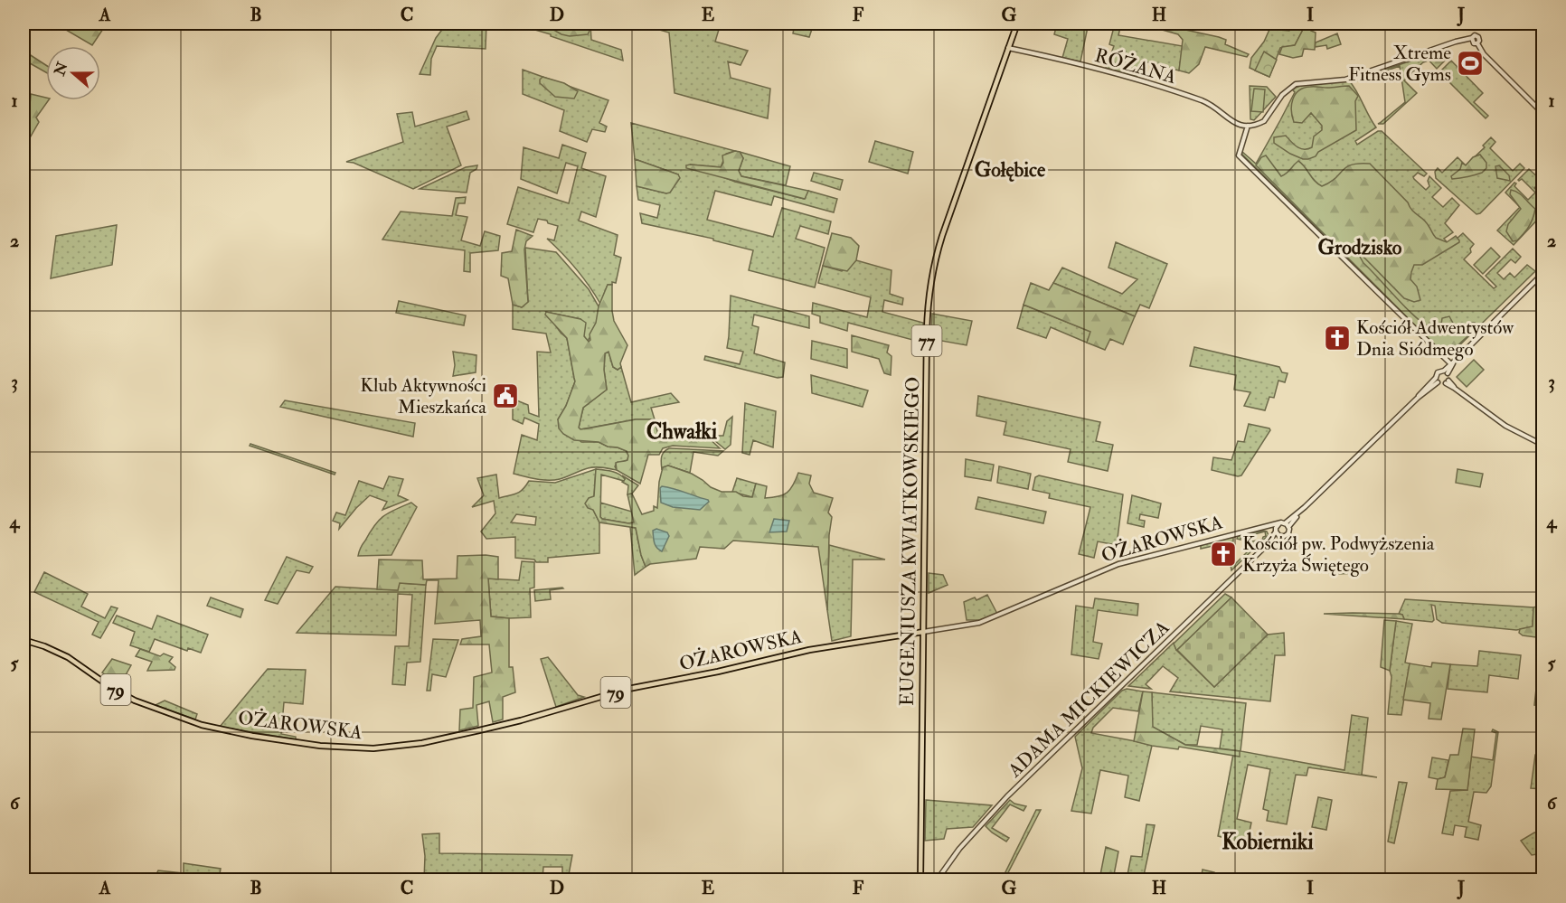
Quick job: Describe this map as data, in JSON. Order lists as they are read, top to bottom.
{
  "streets": {
    "main road": [
      "77",
      "OŻAROWSKA",
      "EUGENIUSZA KWIATKOWSKIEGO",
      "79"
    ],
    "street": ["RÓŻANA", "ADAMA MICKIEWICZA"]
  },
  "crossings": [
    ["RÓŻANA", "EUGENIUSZA KWIATKOWSKIEGO"],
    ["OŻAROWSKA", "EUGENIUSZA KWIATKOWSKIEGO"],
    ["OŻAROWSKA", "ADAMA MICKIEWICZA"]
  ],
  "districts": [
    "Gołębice",
    "Grodzisko",
    "Chwałki",
    "Kobierniki"
  ],
  "places": {
    "sports": ["Xtreme Fitness Gyms"],
    "church": ["Kościół Adwentystów Dnia Siódmego", "Kościół pw. Podwyższenia Krzyża Świętego"],
    "public building": ["Klub Aktywności Mieszkańca"]
  },
  "north": "left",
  "grid": {
    "columns": [
      "A",
      "B",
      "C",
      "D",
      "E",
      "F",
      "G",
      "H",
      "I",
      "J"
    ],
    "rows": [
      "1",
      "2",
      "3",
      "4",
      "5",
      "6"
    ]
  }
}
